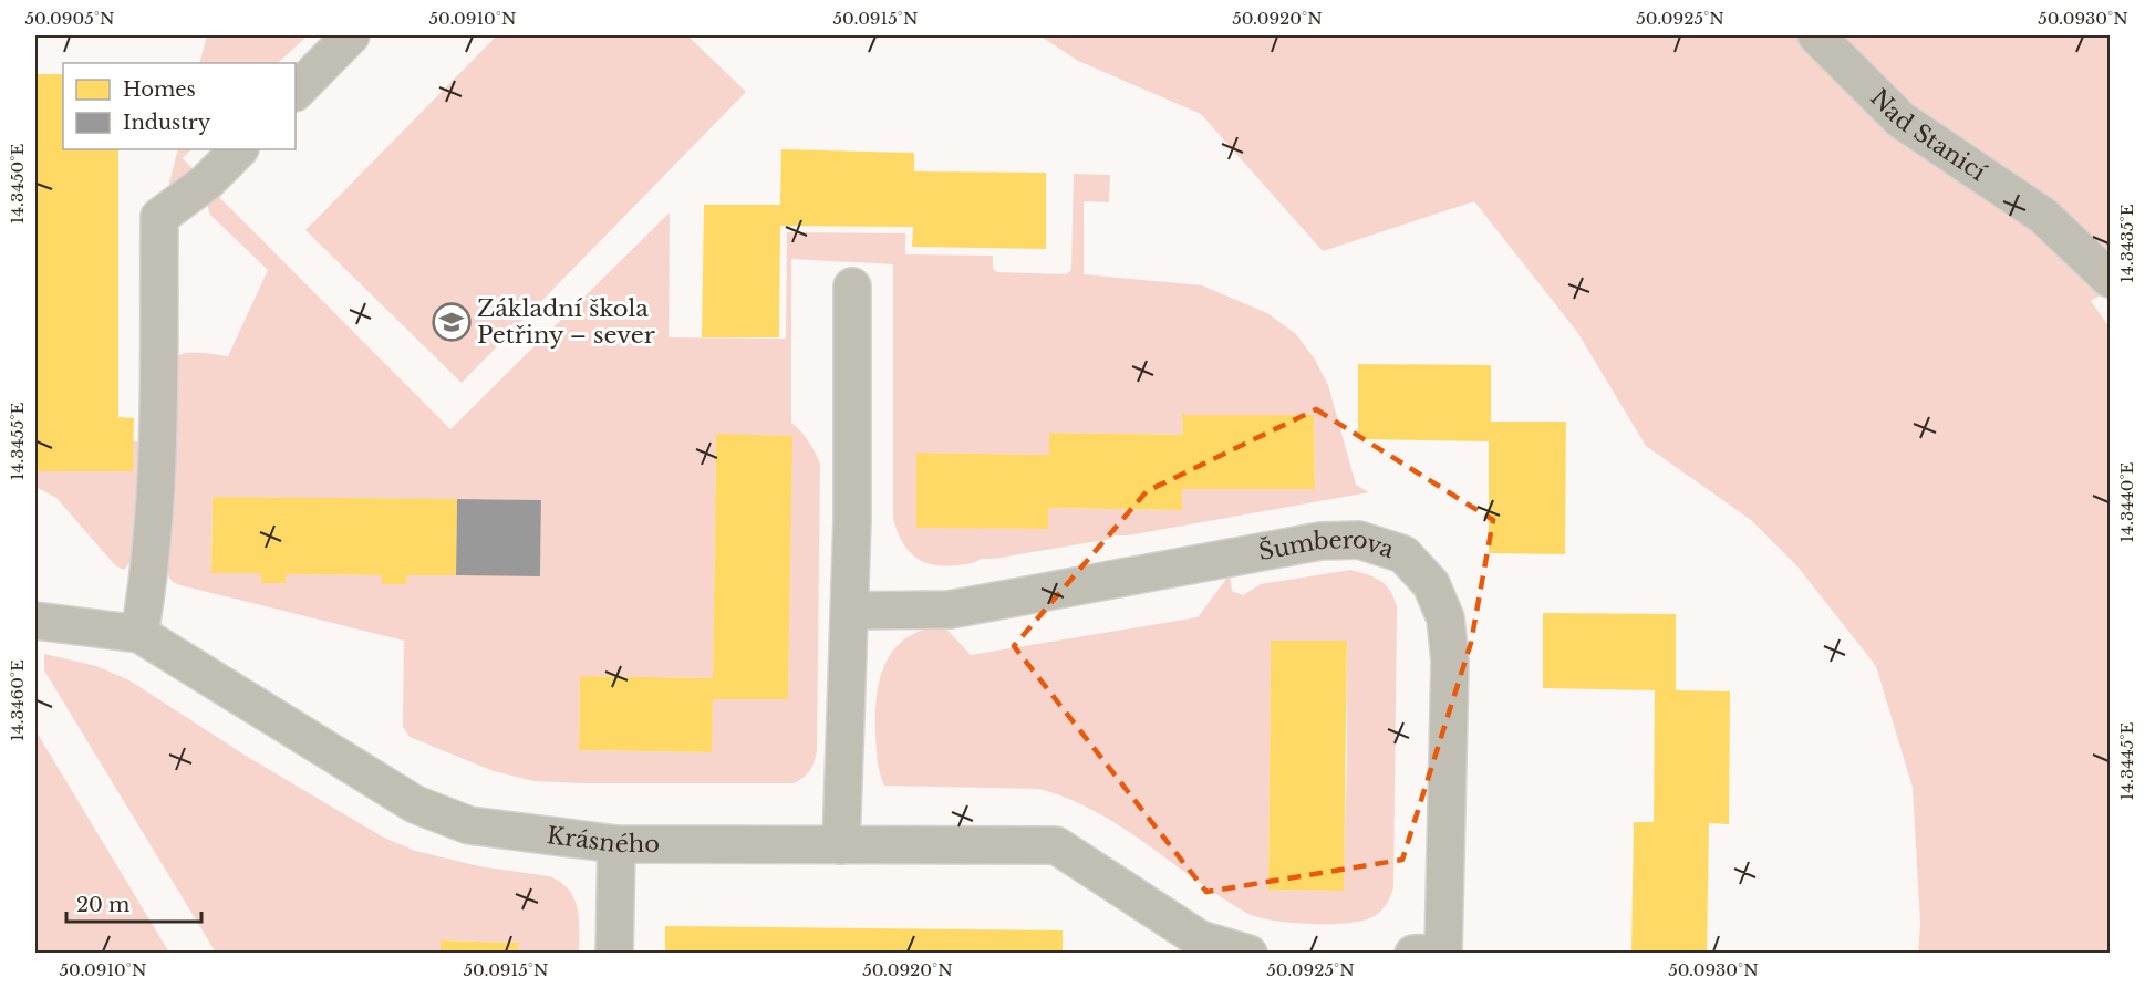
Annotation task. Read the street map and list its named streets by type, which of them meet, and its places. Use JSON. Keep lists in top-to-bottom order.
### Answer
{
  "streets": {
    "street": ["Nad Stanicí", "Šumberova", "Krásného"]
  },
  "places": {
    "school or university": ["Základní škola Petřiny – sever"]
  },
  "legend": ["Homes", "Industry"],
  "scale_bar": "20 m",
  "coordinates": [
    "50.0905°N",
    "50.0910°N",
    "50.0915°N",
    "50.0920°N",
    "50.0925°N",
    "50.0930°N",
    "14.3450°E",
    "14.3435°E",
    "14.3455°E",
    "14.3440°E",
    "14.3460°E",
    "14.3445°E"
  ]
}
